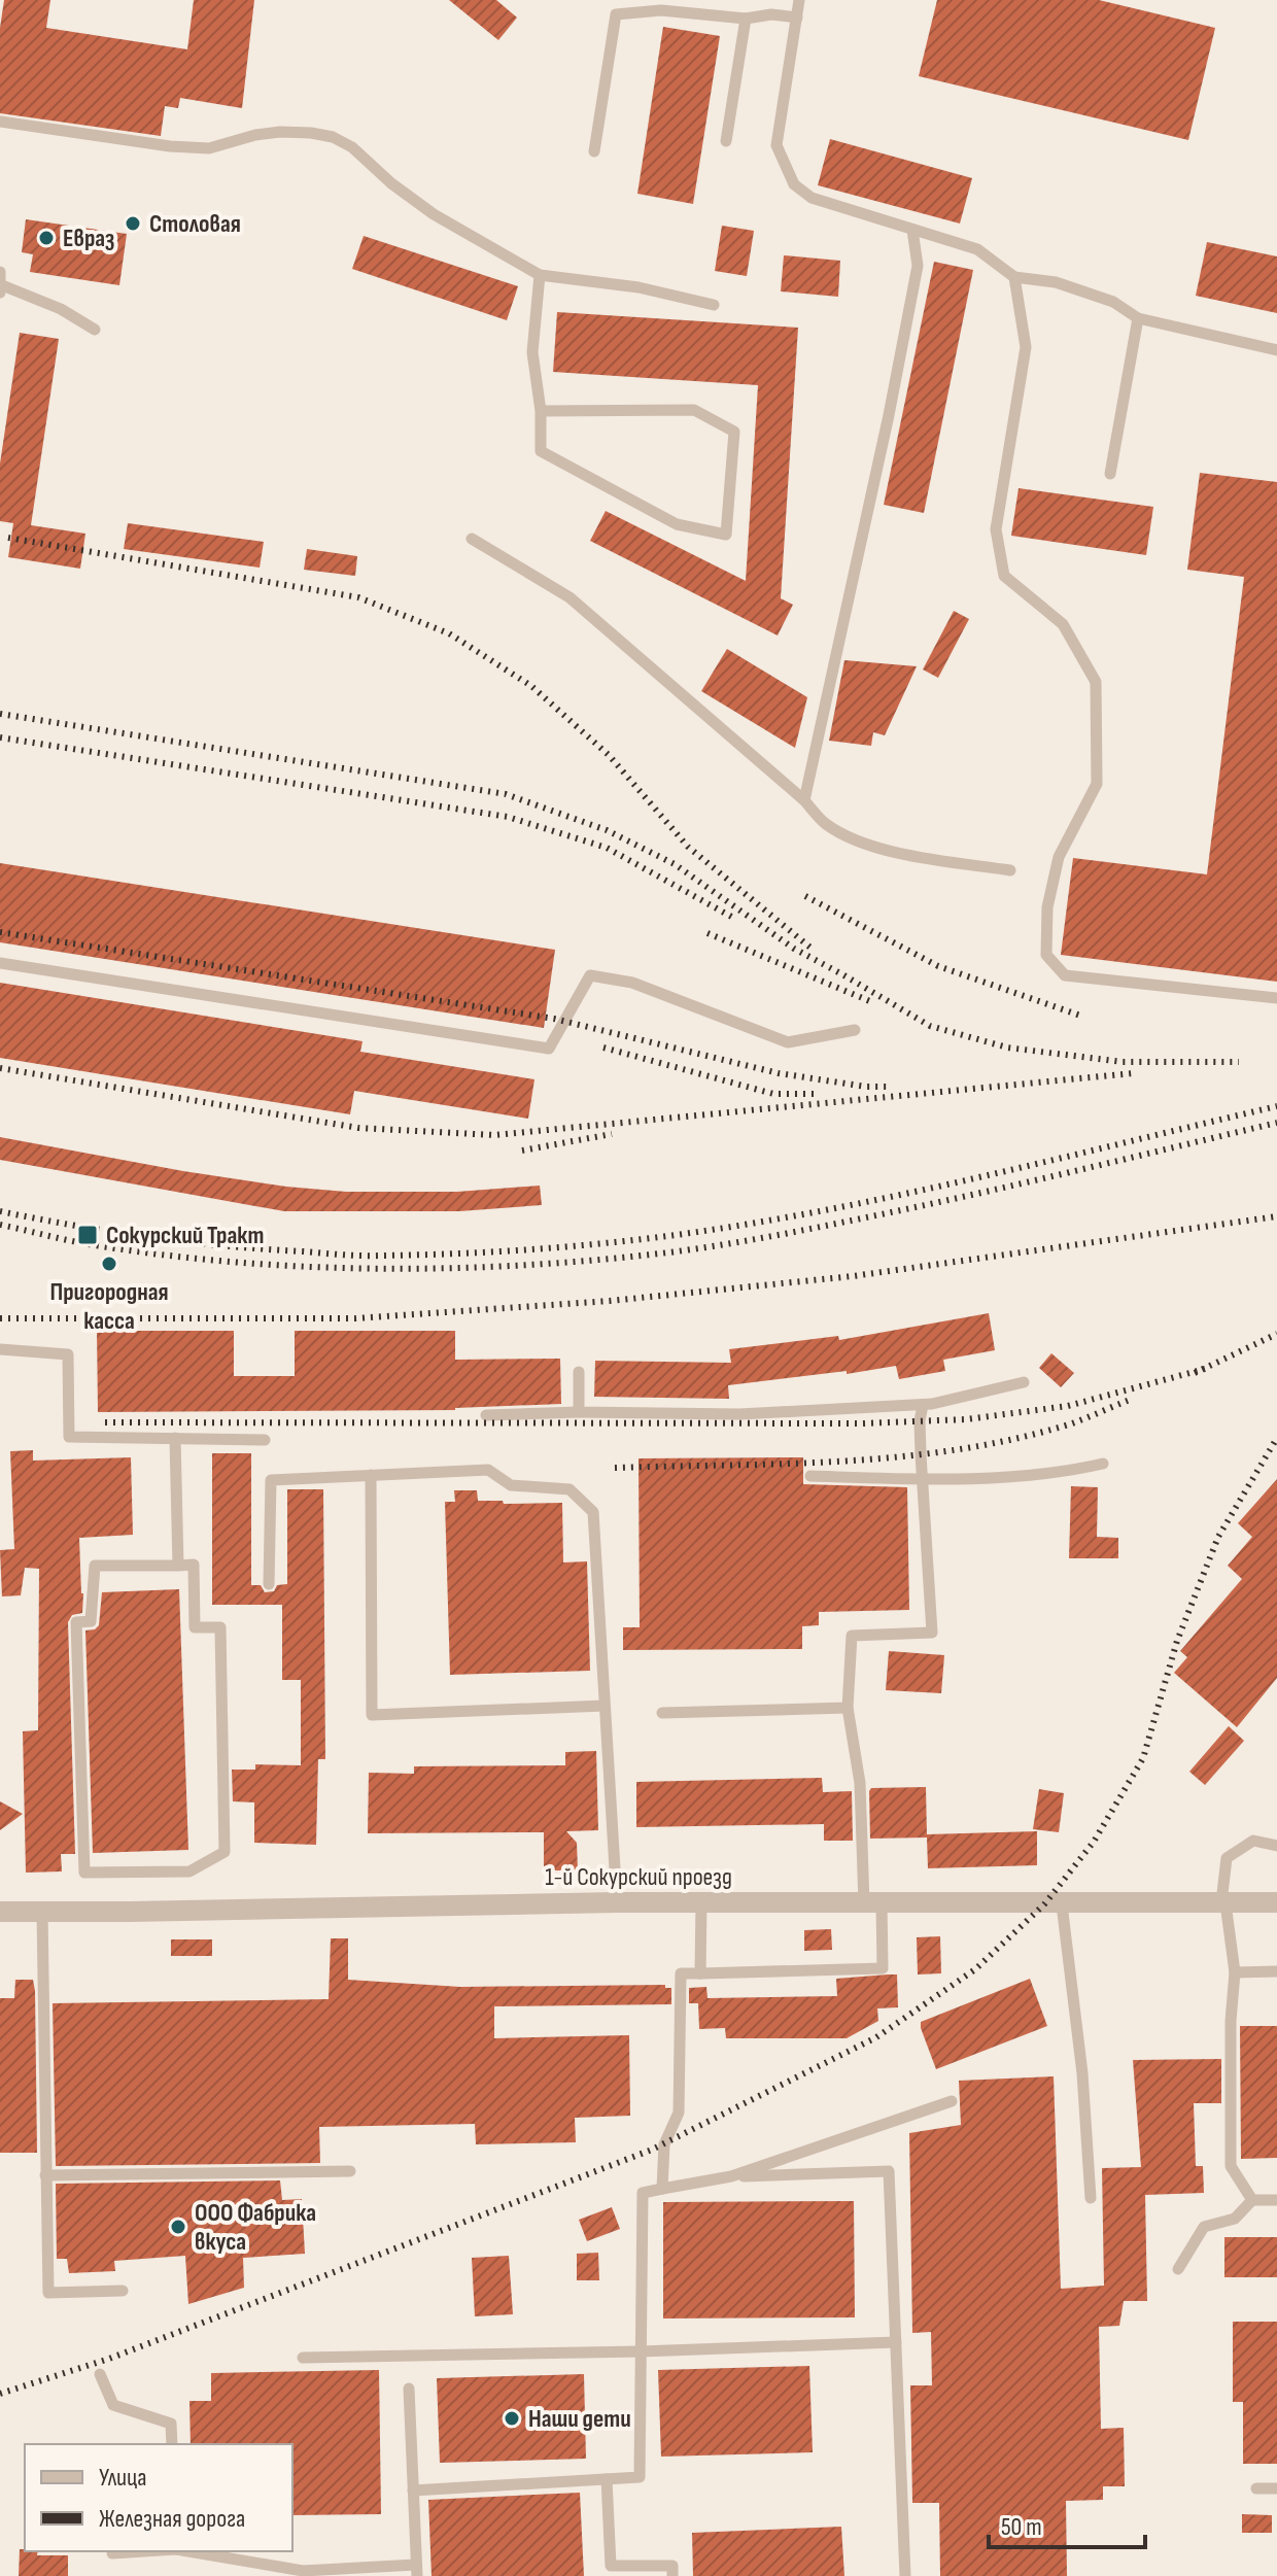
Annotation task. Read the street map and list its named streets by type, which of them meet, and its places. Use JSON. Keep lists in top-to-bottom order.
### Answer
{
  "streets": {
    "street": ["1-й Сокурский проезд"]
  },
  "places": {
    "other": [
      "Cтоловая",
      "Евраз",
      "Пригородная касса",
      "ООО Фабрика вкуса",
      "Наши дети"
    ],
    "transit": ["Сокурский Тракт"]
  },
  "legend": ["Улица", "Железная дорога"],
  "scale_bar": "50 m"
}
